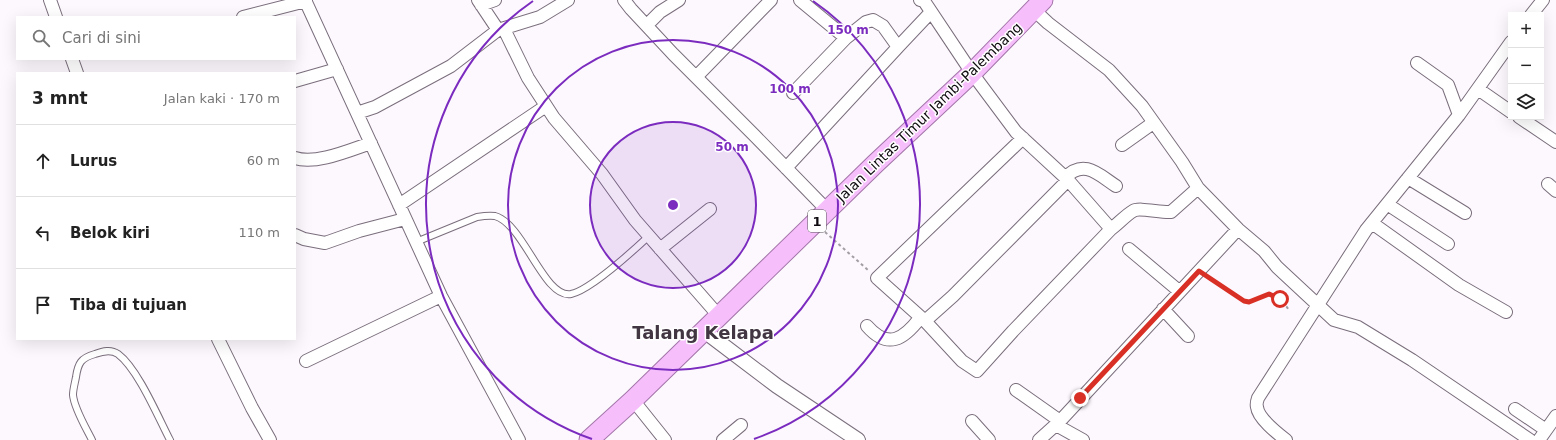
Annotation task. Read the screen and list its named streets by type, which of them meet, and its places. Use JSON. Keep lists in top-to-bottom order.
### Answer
{
  "streets": {
    "highway": ["Jalan Lintas Timur Jambi-Palembang", "1"]
  },
  "districts": ["Talang Kelapa"],
  "page": {
    "map_buttons": ["+", "−"],
    "search": "Cari di sini",
    "heading": ["3 mnt", "Jalan kaki · 170 m"],
    "list": [
      ["Lurus", "60 m"],
      ["Belok kiri", "110 m"],
      "Tiba di tujuan"
    ]
  },
  "rings": ["150 m", "100 m", "50 m"]
}
